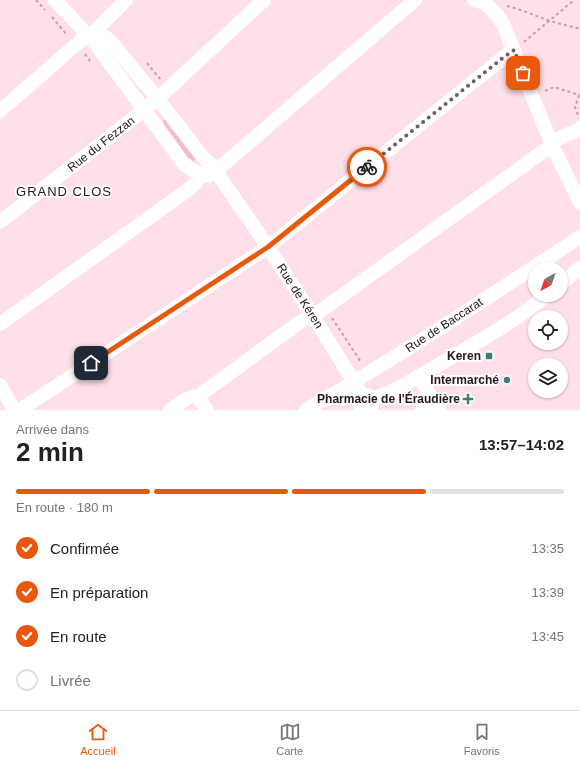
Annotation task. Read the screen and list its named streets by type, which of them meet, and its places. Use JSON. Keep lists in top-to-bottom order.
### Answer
{
  "streets": {
    "street": ["Rue du Fezzan", "Rue de Kéren", "Rue de Baccarat"]
  },
  "crossings": [
    ["Rue du Fezzan", "Rue de Kéren"],
    ["Rue de Kéren", "Rue de Baccarat"]
  ],
  "districts": ["GRAND CLOS"],
  "places": {
    "transit": ["Keren"],
    "other": ["Intermarché"],
    "health": ["Pharmacie de l'Éraudière"]
  },
  "north": "bottom left",
  "page": {
    "heading": ["2 min", "Arrivée dans", "13:57–14:02"],
    "bar": "En route · 180 m",
    "list": [
      ["Confirmée", "13:35"],
      ["En préparation", "13:39"],
      ["En route", "13:45"],
      "Livrée"
    ],
    "tabs": ["Accueil", "Carte", "Favoris"]
  }
}
